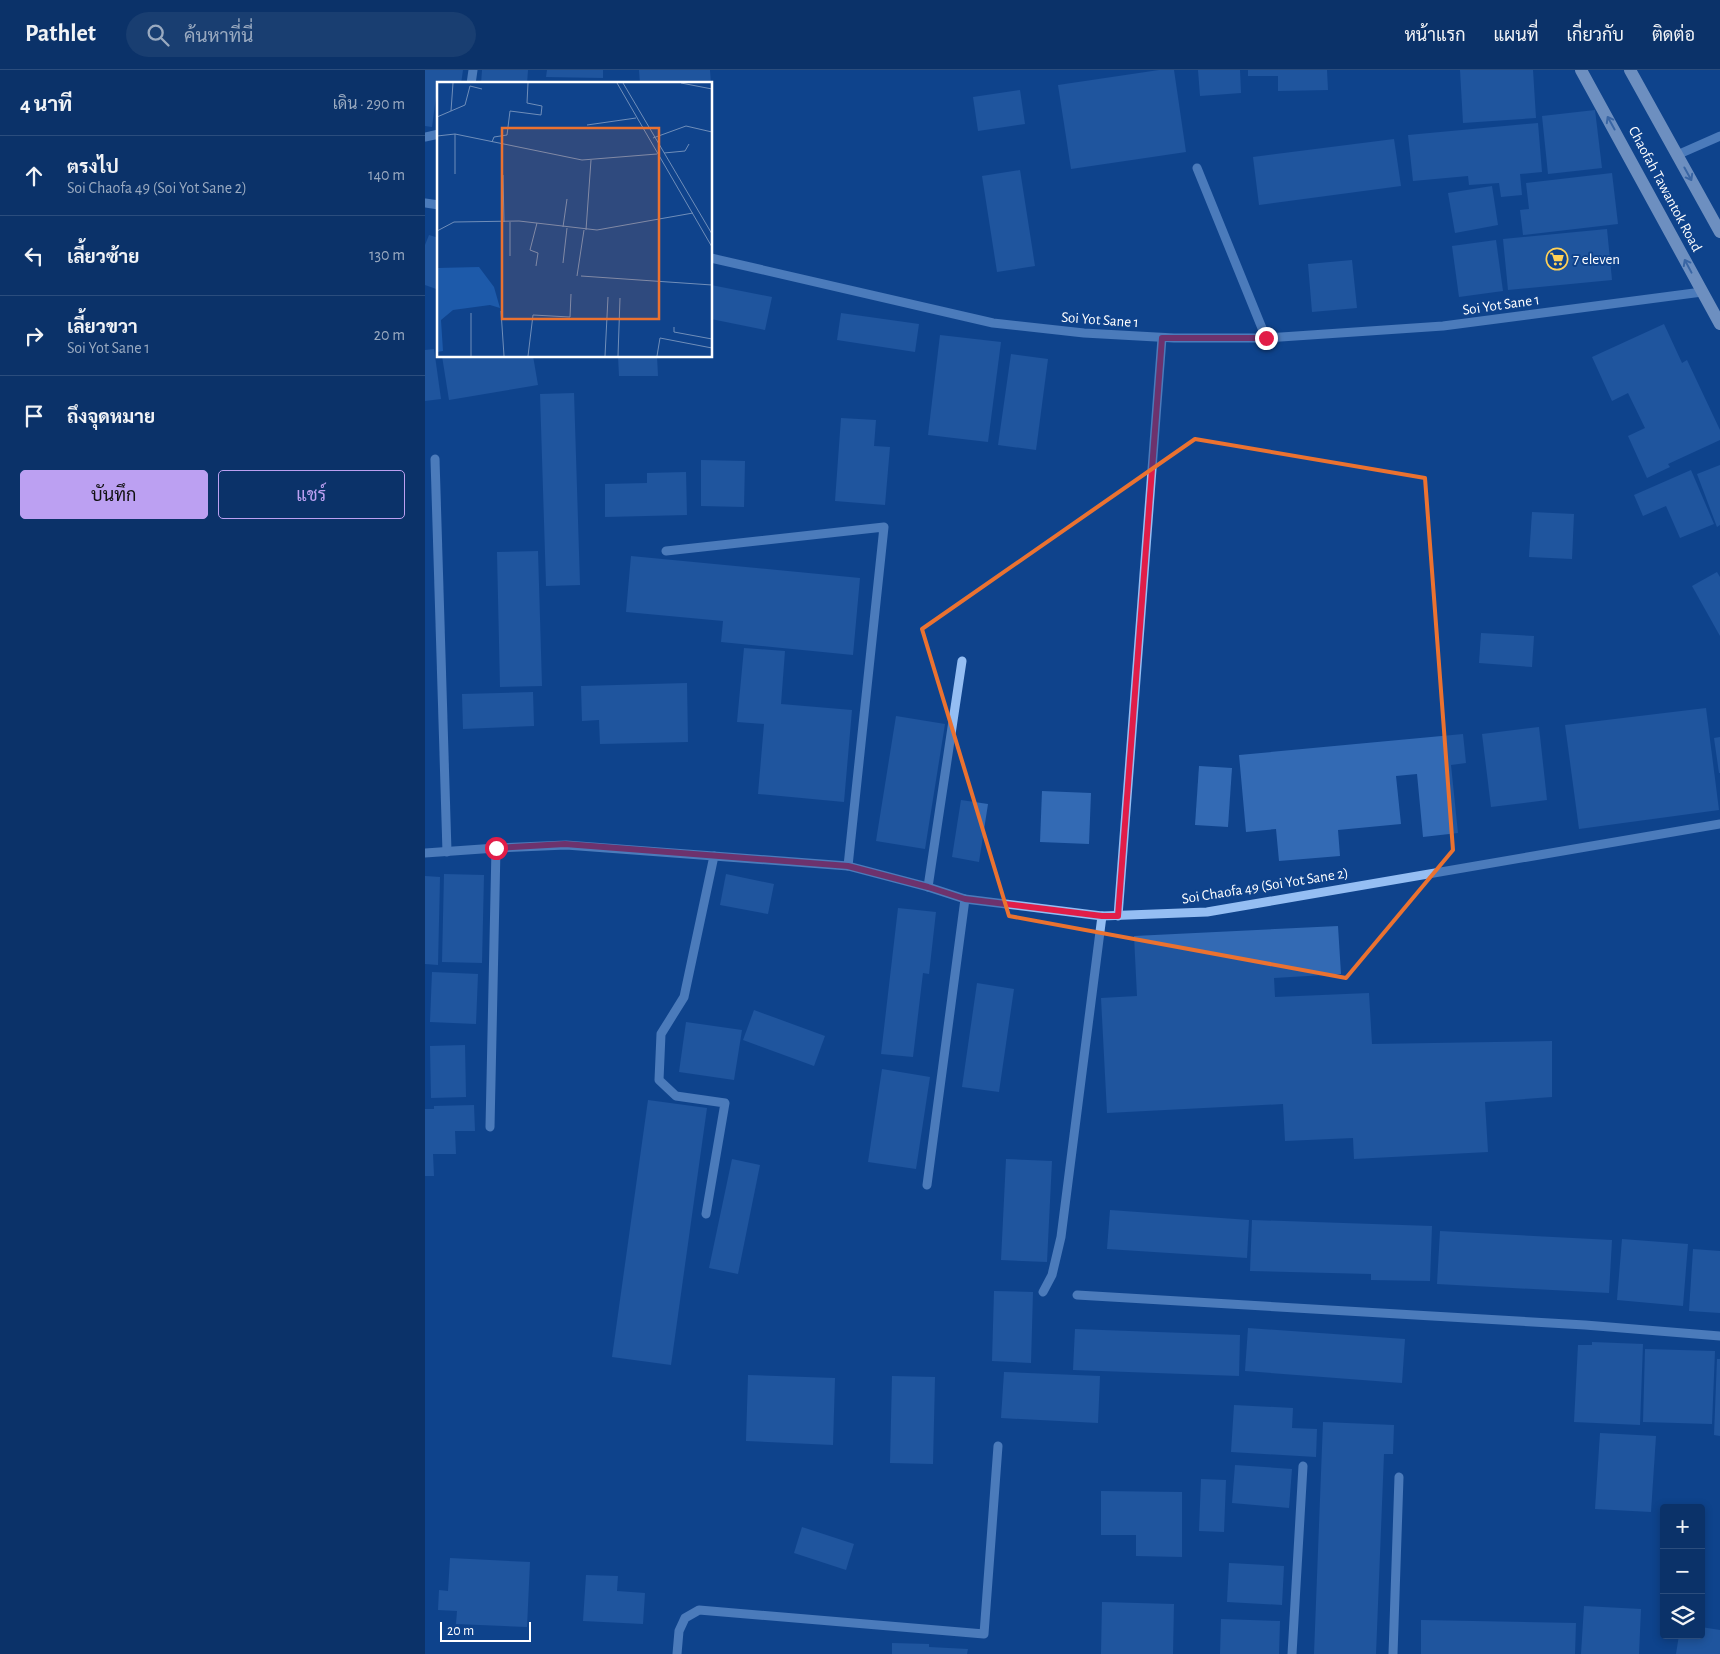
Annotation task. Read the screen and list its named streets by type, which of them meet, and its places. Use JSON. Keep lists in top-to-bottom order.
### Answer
{
  "streets": {
    "main road": ["Chaofah Tawantok Road"],
    "street": ["Soi Yot Sane 1", "Soi Chaofa 49 (Soi Yot Sane 2)"]
  },
  "crossings": [
    ["Chaofah Tawantok Road", "Soi Yot Sane 1"]
  ],
  "places": {
    "supermarket": ["7 eleven"]
  },
  "scale_bar": "20 m",
  "page": {
    "header": "Pathlet",
    "search": "ค้นหาที่นี่",
    "nav": [
      "หน้าแรก",
      "แผนที่",
      "เกี่ยวกับ",
      "ติดต่อ"
    ],
    "heading": ["4 นาที", "เดิน · 290 m"],
    "list": [
      ["ตรงไป", "Soi Chaofa 49 (Soi Yot Sane 2)", "140 m"],
      ["เลี้ยวซ้าย", "130 m"],
      ["เลี้ยวขวา", "Soi Yot Sane 1", "20 m"],
      "ถึงจุดหมาย"
    ],
    "buttons": ["บันทึก", "แชร์"],
    "map_buttons": ["+", "−"],
    "scale": "20 m"
  }
}
